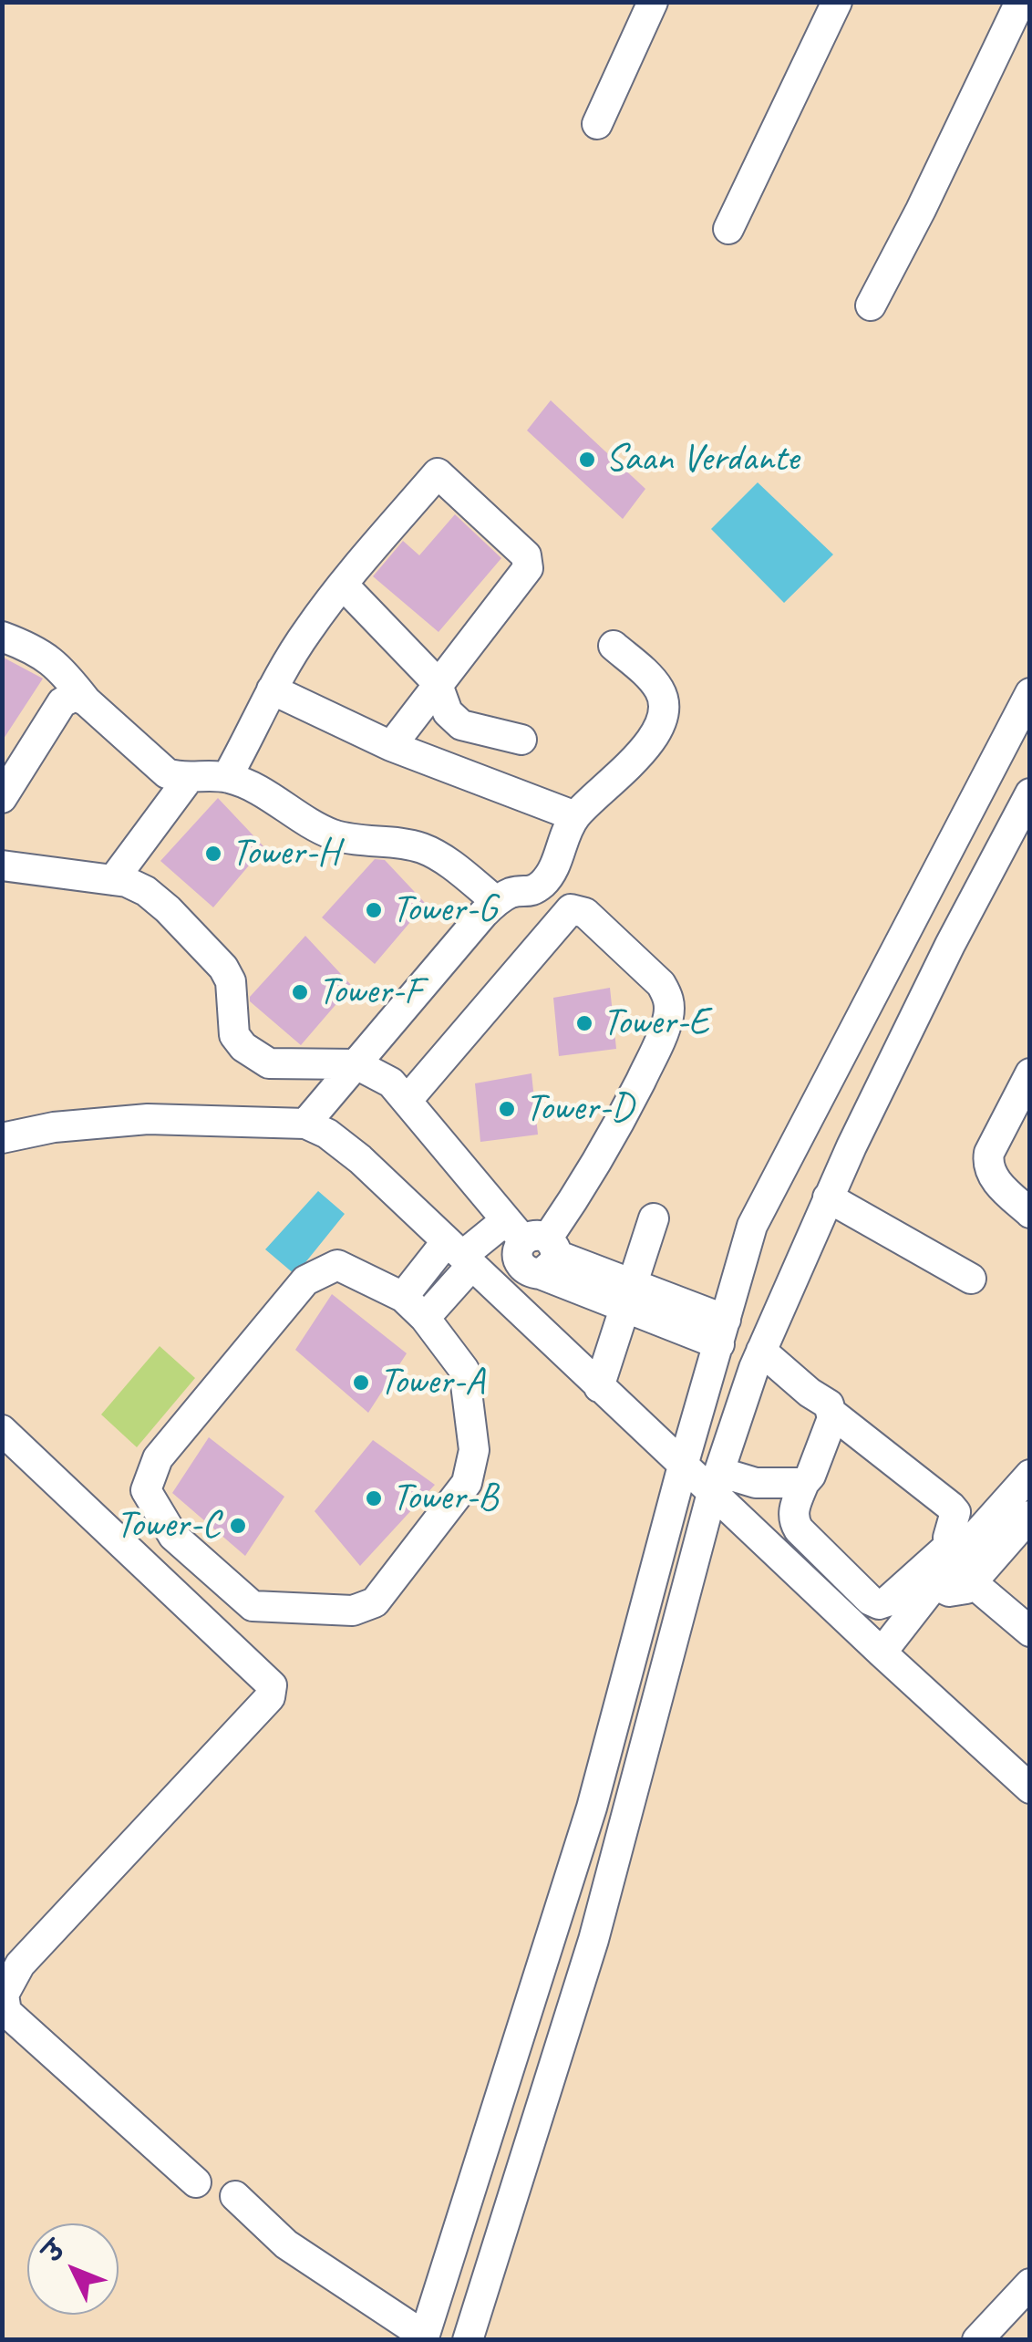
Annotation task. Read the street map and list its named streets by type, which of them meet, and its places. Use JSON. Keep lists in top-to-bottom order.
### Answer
{
  "places": [
    "Saan Verdante",
    "Tower-H",
    "Tower-G",
    "Tower-F",
    "Tower-E",
    "Tower-D",
    "Tower-A",
    "Tower-B",
    "Tower-C"
  ],
  "north": "top left"
}
